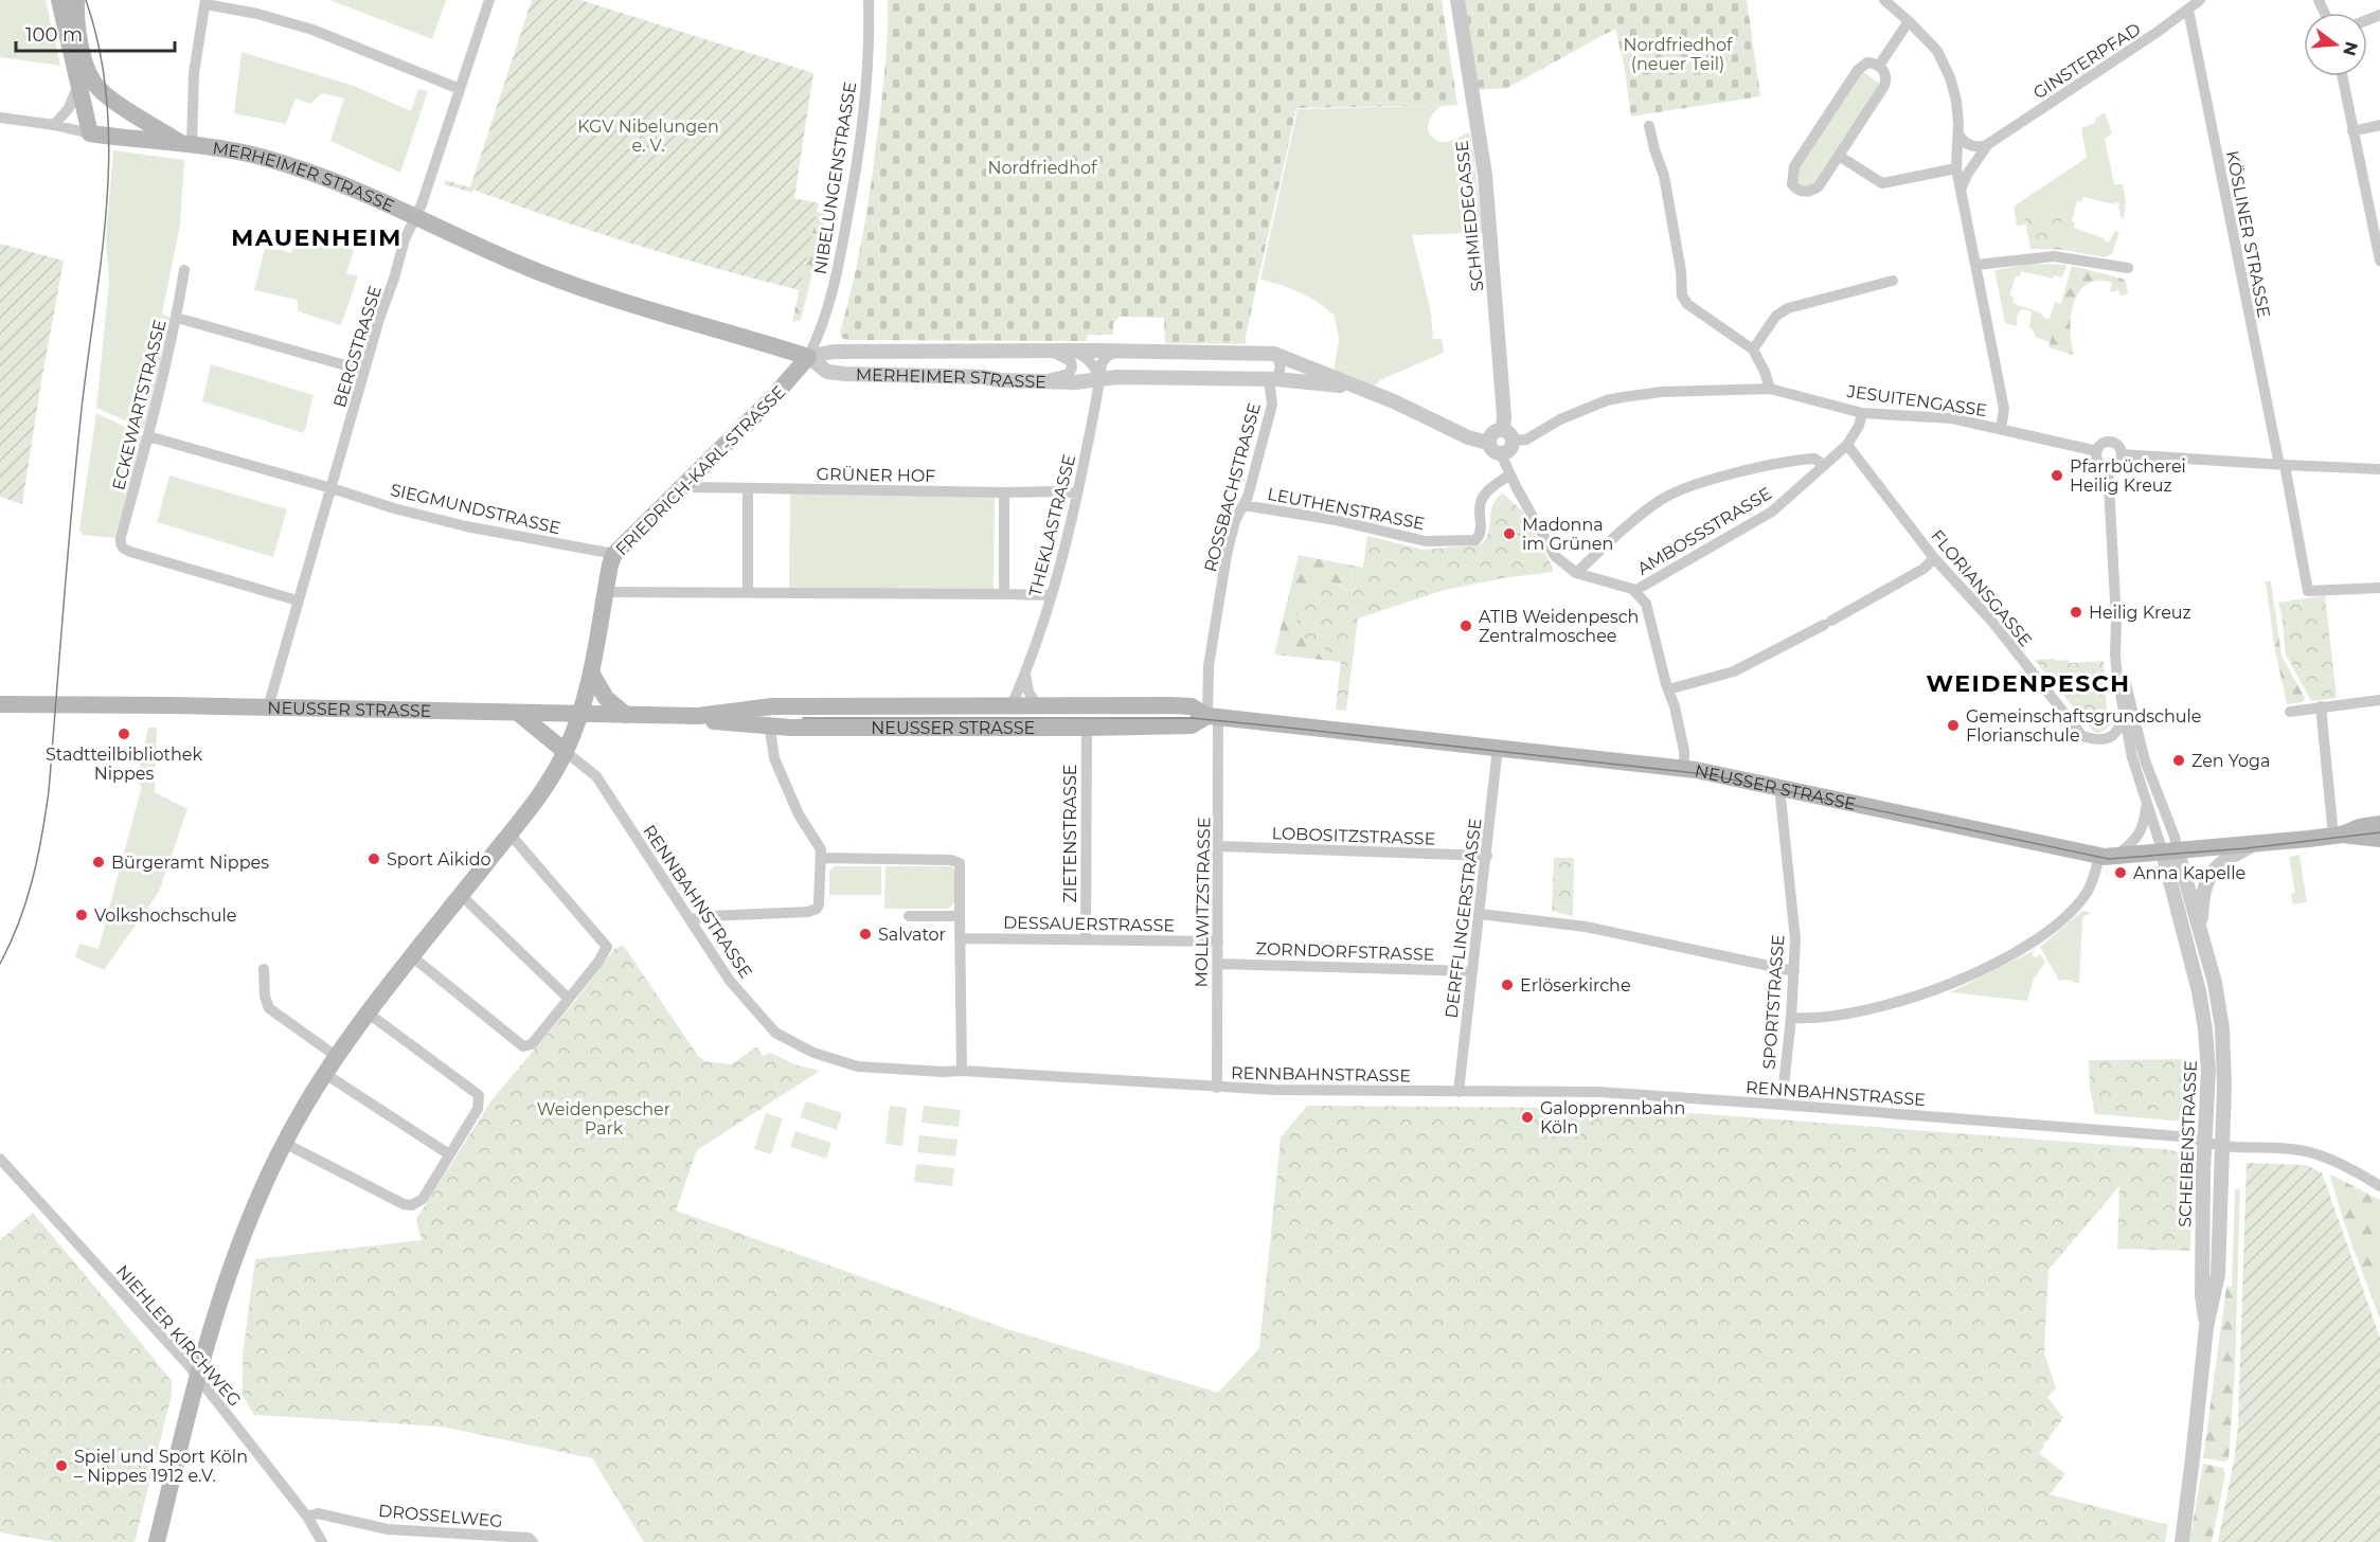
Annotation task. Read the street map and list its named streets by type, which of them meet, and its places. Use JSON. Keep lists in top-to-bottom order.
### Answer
{
  "streets": {
    "main road": ["MERHEIMER STRASSE", "FRIEDRICH-KARL-STRASSE", "NEUSSER STRASSE"],
    "street": [
      "GINSTERPFAD",
      "NIBELUNGENSTRASSE",
      "SCHMIEDEGASSE",
      "KÖSLINER STRASSE",
      "BERGSTRASSE",
      "JESUITENGASSE",
      "ECKEWARTSTRASSE",
      "GRÜNER HOF",
      "ROSSBACHSTRASSE",
      "SIEGMUNDSTRASSE",
      "LEUTHENSTRASSE",
      "THEKLASTRASSE",
      "AMBOSSSTRASSE",
      "FLORIANSGASSE",
      "ZIETENSTRASSE",
      "LOBOSITZSTRASSE",
      "RENNBAHNSTRASSE",
      "MOLLWITZSTRASSE",
      "DERFFLINGERSTRASSE",
      "DESSAUERSTRASSE",
      "ZORNDORFSTRASSE",
      "SPORTSTRASSE",
      "SCHEIBENSTRASSE",
      "NIEHLER KIRCHWEG",
      "DROSSELWEG"
    ]
  },
  "crossings": [
    ["GINSTERPFAD", "KÖSLINER STRASSE"],
    ["NIBELUNGENSTRASSE", "MERHEIMER STRASSE"],
    ["NIBELUNGENSTRASSE", "FRIEDRICH-KARL-STRASSE"],
    ["MERHEIMER STRASSE", "SCHMIEDEGASSE"],
    ["MERHEIMER STRASSE", "BERGSTRASSE"],
    ["MERHEIMER STRASSE", "JESUITENGASSE"],
    ["MERHEIMER STRASSE", "FRIEDRICH-KARL-STRASSE"],
    ["MERHEIMER STRASSE", "ROSSBACHSTRASSE"],
    ["MERHEIMER STRASSE", "THEKLASTRASSE"],
    ["SCHMIEDEGASSE", "JESUITENGASSE"],
    ["BERGSTRASSE", "ECKEWARTSTRASSE"],
    ["BERGSTRASSE", "SIEGMUNDSTRASSE"],
    ["BERGSTRASSE", "NEUSSER STRASSE"],
    ["JESUITENGASSE", "AMBOSSSTRASSE"],
    ["ECKEWARTSTRASSE", "SIEGMUNDSTRASSE"],
    ["FRIEDRICH-KARL-STRASSE", "GRÜNER HOF"],
    ["FRIEDRICH-KARL-STRASSE", "SIEGMUNDSTRASSE"],
    ["FRIEDRICH-KARL-STRASSE", "NEUSSER STRASSE"],
    ["FRIEDRICH-KARL-STRASSE", "RENNBAHNSTRASSE"],
    ["FRIEDRICH-KARL-STRASSE", "NIEHLER KIRCHWEG"],
    ["GRÜNER HOF", "THEKLASTRASSE"],
    ["ROSSBACHSTRASSE", "LEUTHENSTRASSE"],
    ["ROSSBACHSTRASSE", "NEUSSER STRASSE"],
    ["ROSSBACHSTRASSE", "MOLLWITZSTRASSE"],
    ["THEKLASTRASSE", "NEUSSER STRASSE"],
    ["AMBOSSSTRASSE", "FLORIANSGASSE"],
    ["NEUSSER STRASSE", "ZIETENSTRASSE"],
    ["NEUSSER STRASSE", "MOLLWITZSTRASSE"],
    ["NEUSSER STRASSE", "DERFFLINGERSTRASSE"],
    ["NEUSSER STRASSE", "SPORTSTRASSE"],
    ["NEUSSER STRASSE", "SCHEIBENSTRASSE"],
    ["ZIETENSTRASSE", "DESSAUERSTRASSE"],
    ["LOBOSITZSTRASSE", "MOLLWITZSTRASSE"],
    ["LOBOSITZSTRASSE", "DERFFLINGERSTRASSE"],
    ["RENNBAHNSTRASSE", "MOLLWITZSTRASSE"],
    ["RENNBAHNSTRASSE", "DERFFLINGERSTRASSE"],
    ["RENNBAHNSTRASSE", "SPORTSTRASSE"],
    ["RENNBAHNSTRASSE", "SCHEIBENSTRASSE"],
    ["MOLLWITZSTRASSE", "DESSAUERSTRASSE"],
    ["MOLLWITZSTRASSE", "ZORNDORFSTRASSE"],
    ["DERFFLINGERSTRASSE", "ZORNDORFSTRASSE"],
    ["NIEHLER KIRCHWEG", "DROSSELWEG"]
  ],
  "districts": ["MAUENHEIM", "WEIDENPESCH"],
  "parks": [
    "Nordfriedhof (neuer Teil)",
    "KGV Nibelungen e. V.",
    "Nordfriedhof",
    "Weidenpescher Park"
  ],
  "places": [
    "Pfarrbücherei Heilig Kreuz",
    "Madonna im Grünen",
    "Heilig Kreuz",
    "ATIB Weidenpesch Zentralmoschee",
    "Gemeinschaftsgrundschule Florianschule",
    "Stadtteilbibliothek Nippes",
    "Zen Yoga",
    "Sport Aikido",
    "Bürgeramt Nippes",
    "Anna Kapelle",
    "Volkshochschule",
    "Salvator",
    "Erlöserkirche",
    "Galopprennbahn Köln",
    "Spiel und Sport Köln – Nippes 1912 e.V."
  ],
  "scale_bar": "100 m",
  "north": "right"
}
